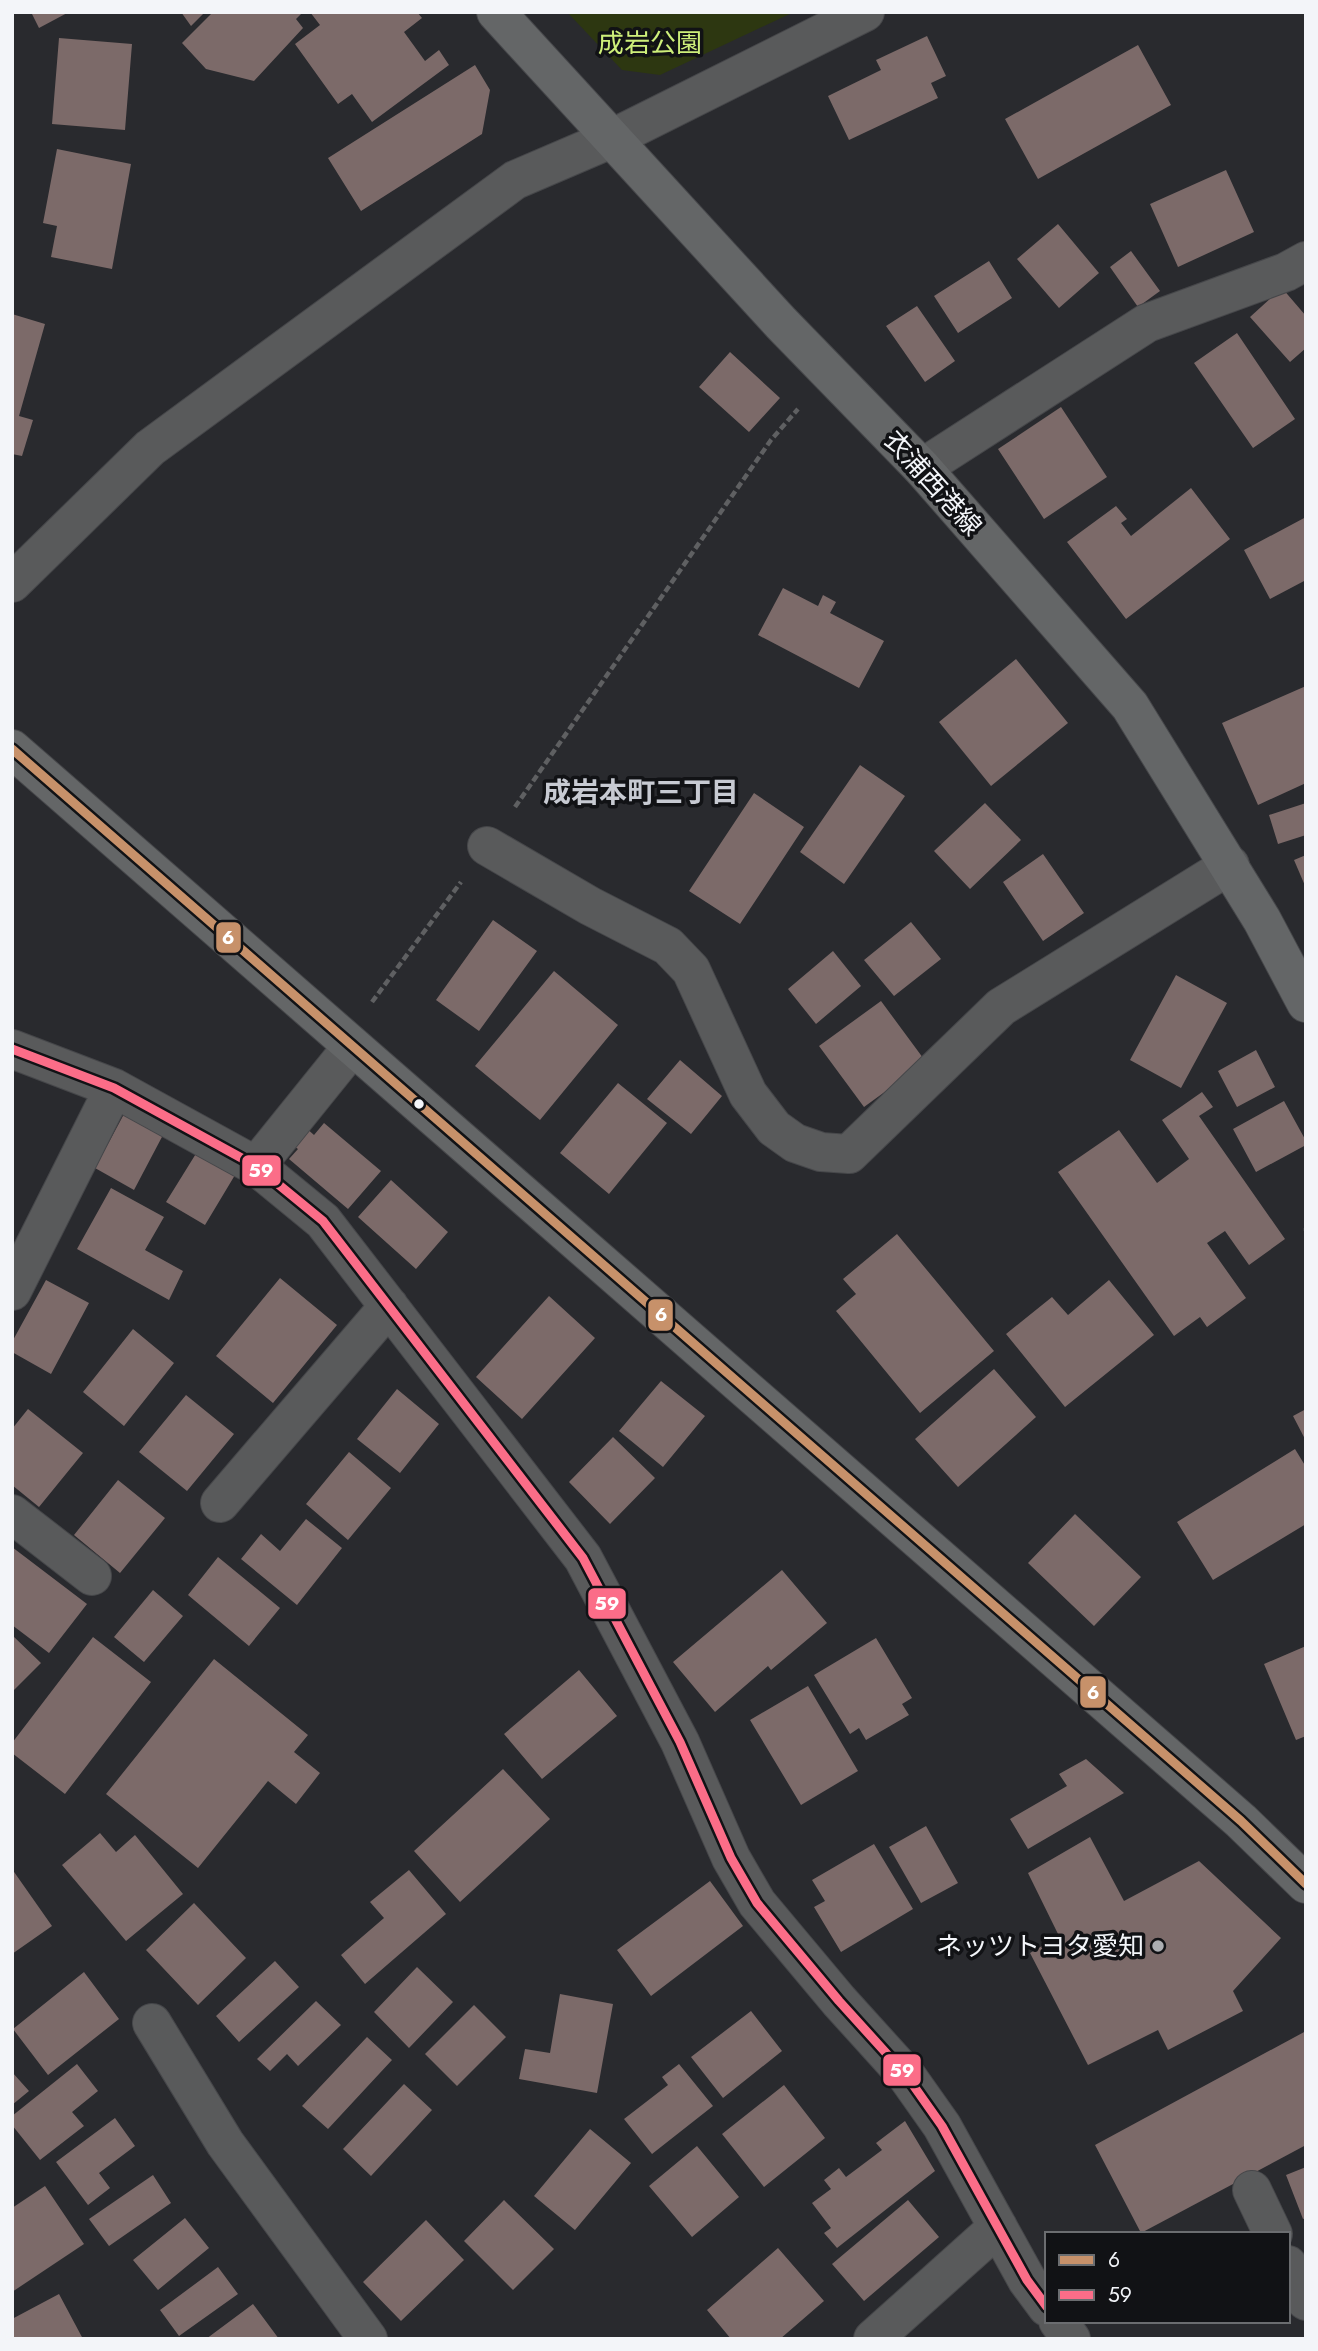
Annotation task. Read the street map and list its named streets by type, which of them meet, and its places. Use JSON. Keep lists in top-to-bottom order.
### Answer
{
  "streets": {
    "street": ["衣浦西港線"]
  },
  "districts": ["成岩本町三丁目"],
  "parks": ["成岩公園"],
  "places": ["ネッツトヨタ愛知"],
  "lines": ["transit line 6", "transit line 59"],
  "legend": ["6", "59"]
}
